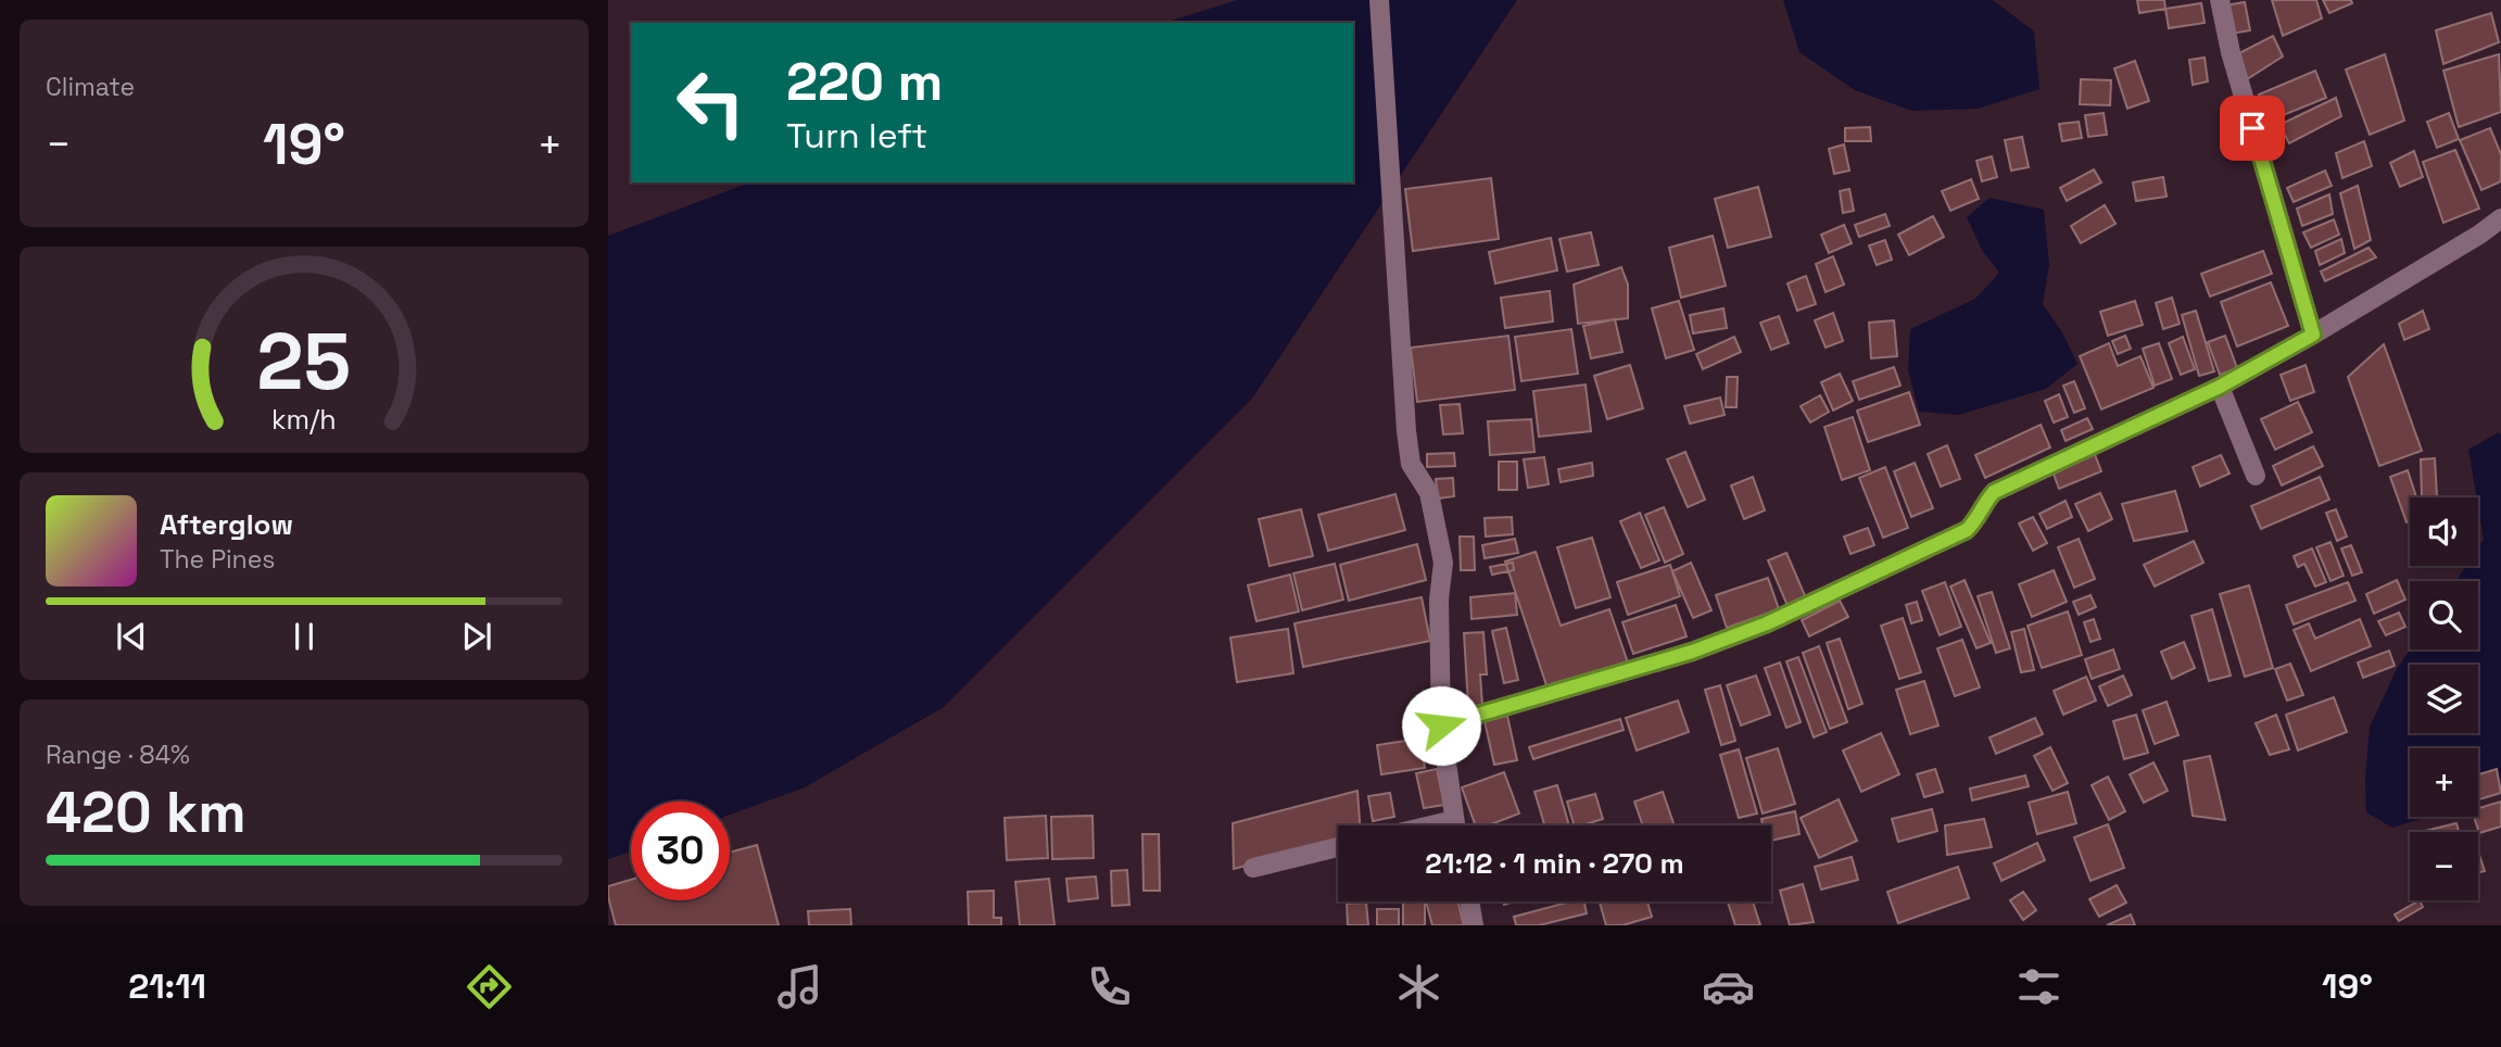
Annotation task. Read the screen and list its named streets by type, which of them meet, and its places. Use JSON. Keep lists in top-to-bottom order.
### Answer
{
  "page": {
    "tile": [
      "Climate",
      ["Range · 84%", "420 km"]
    ],
    "turn": ["220 m", "Turn left"],
    "heat": ["−", "19°", "+"],
    "song": ["Afterglow", "The Pines"],
    "map_buttons": ["+", "−"],
    "limit": "30",
    "trip": "21:12 · 1 min · 270 m",
    "tabs": ["21:11", "19°"],
    "gauge": ["25", "km/h"]
  }
}
